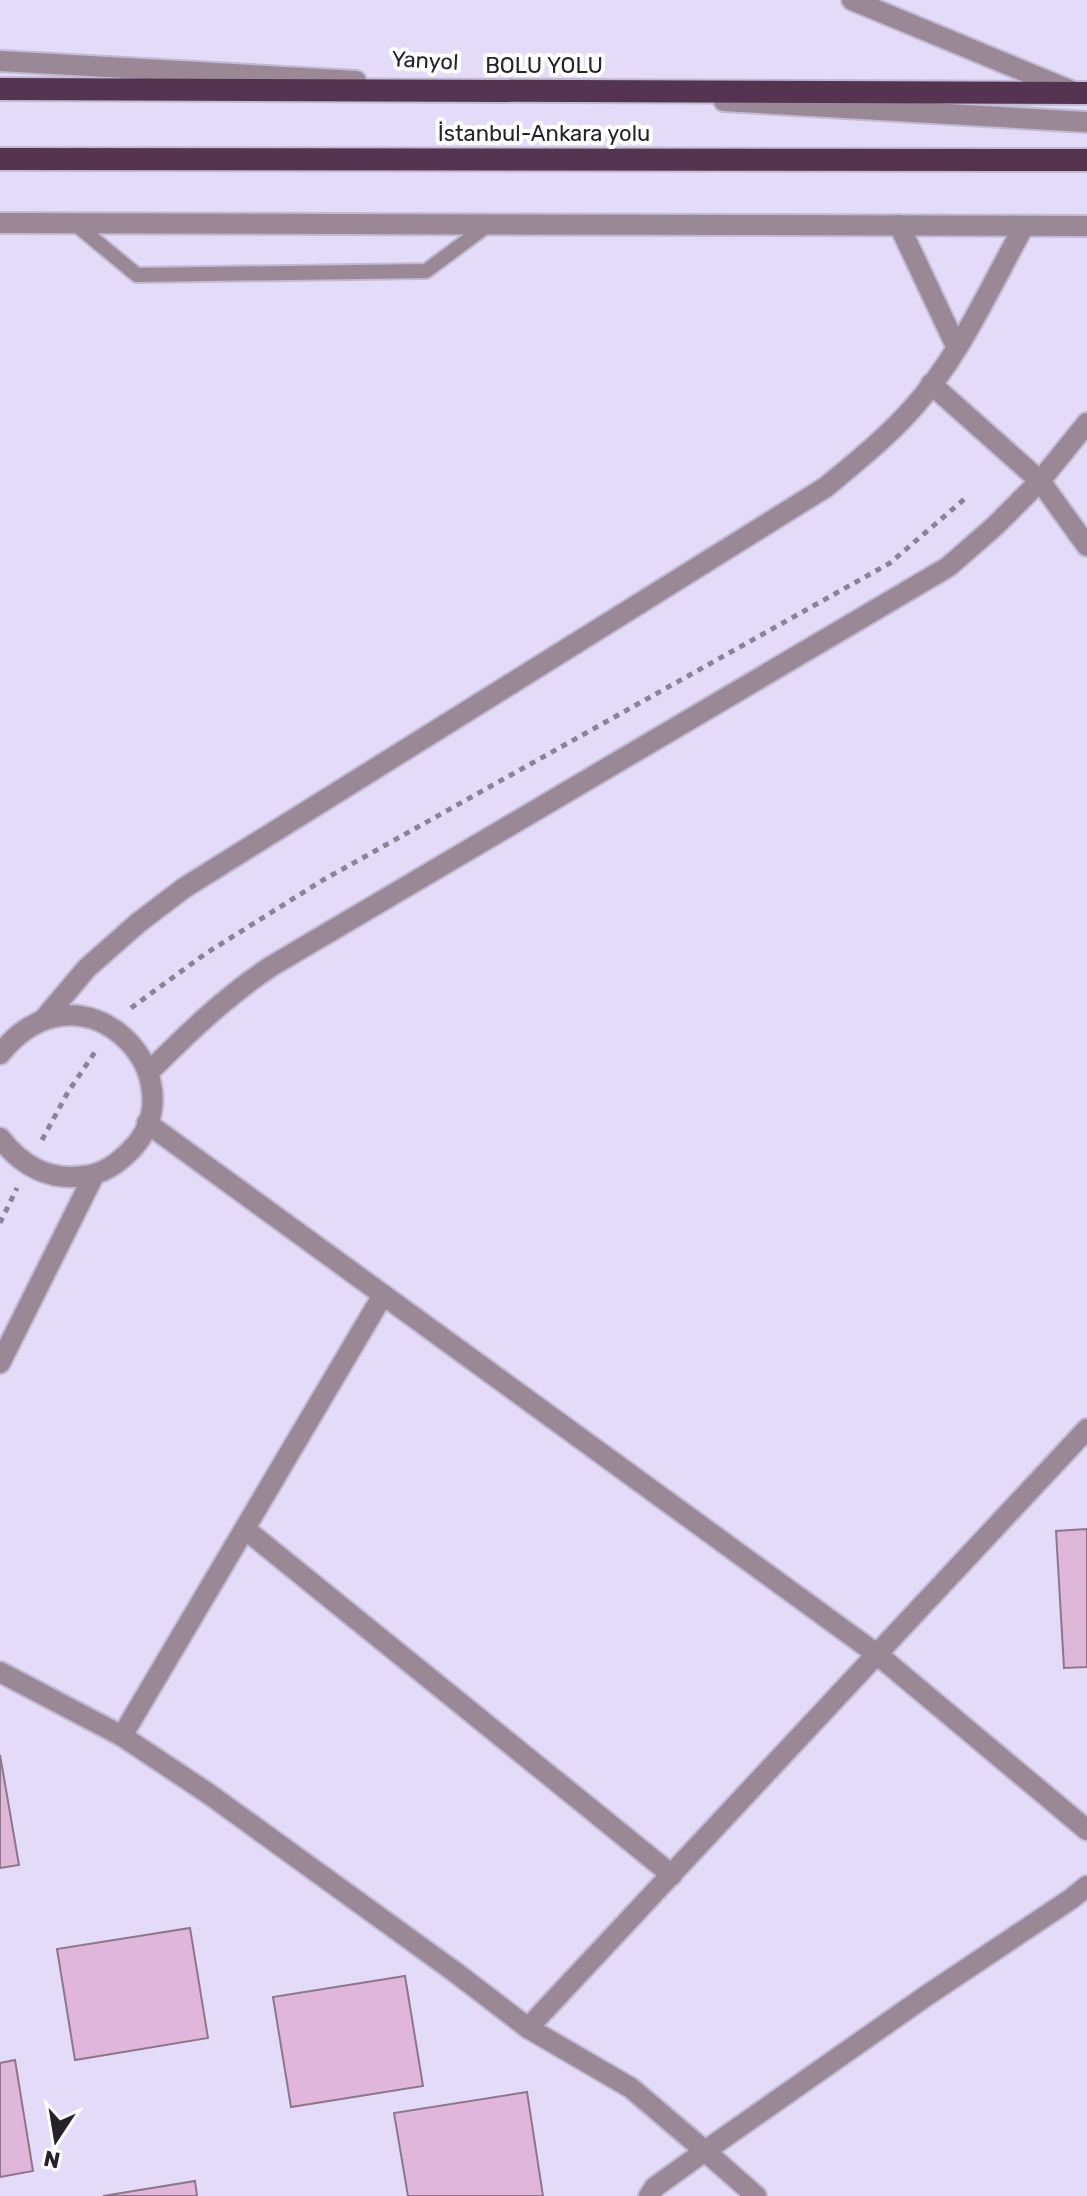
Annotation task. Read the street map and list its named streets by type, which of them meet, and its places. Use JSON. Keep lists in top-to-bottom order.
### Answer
{
  "streets": {
    "highway": ["BOLU YOLU", "İstanbul-Ankara yolu"],
    "street": ["Yanyol"]
  },
  "north": "bottom"
}
